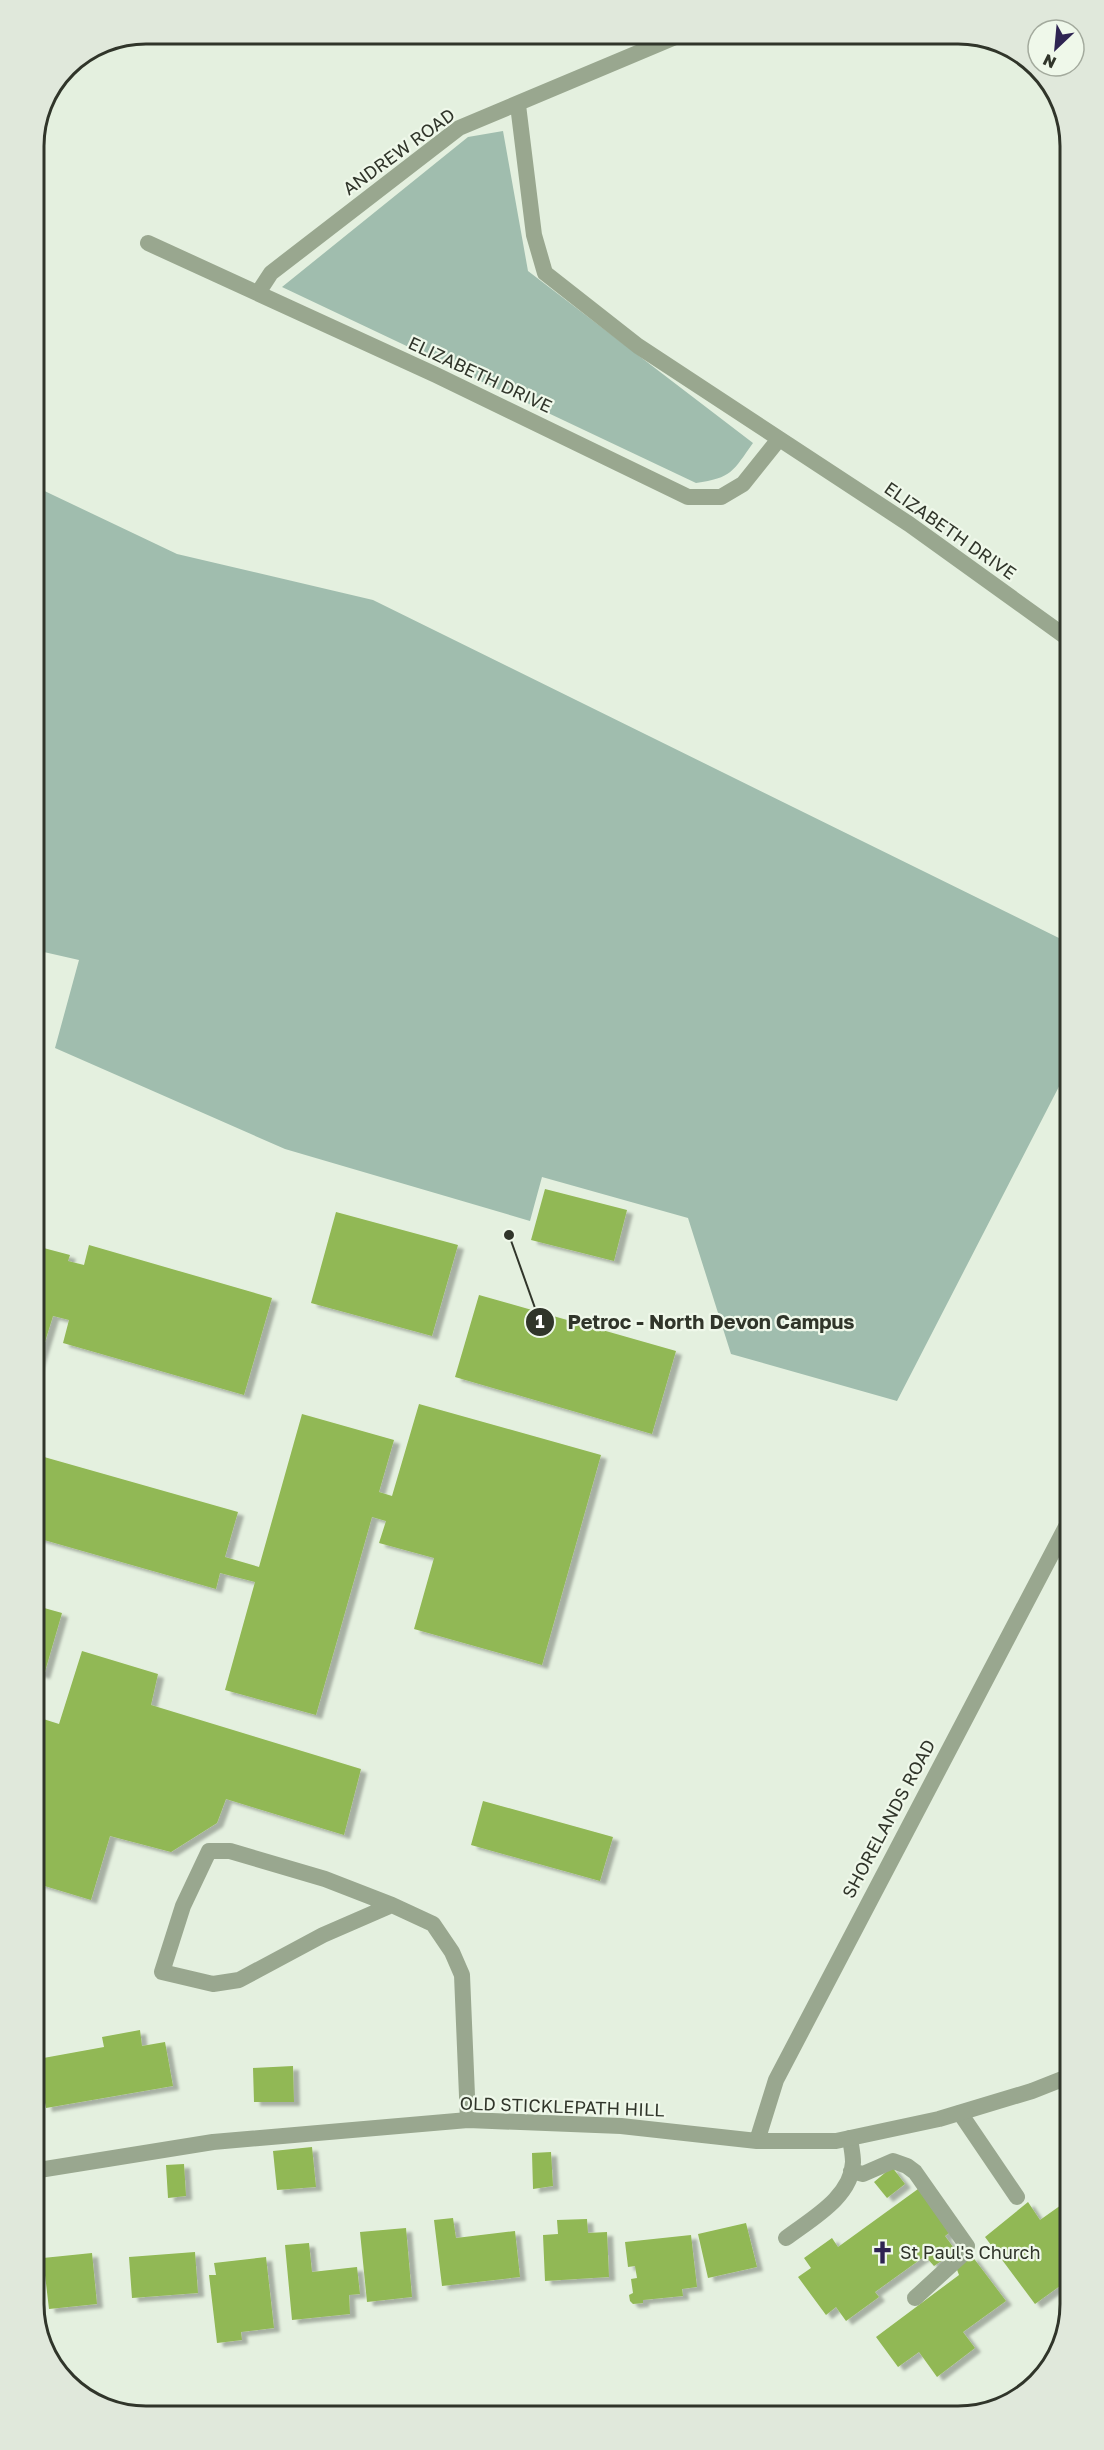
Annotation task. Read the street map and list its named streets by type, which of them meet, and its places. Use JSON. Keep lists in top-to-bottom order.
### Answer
{
  "streets": {
    "street": [
      "ANDREW ROAD",
      "ELIZABETH DRIVE",
      "SHORELANDS ROAD",
      "OLD STICKLEPATH HILL"
    ]
  },
  "crossings": [
    ["ANDREW ROAD", "ELIZABETH DRIVE"],
    ["SHORELANDS ROAD", "OLD STICKLEPATH HILL"]
  ],
  "places": {
    "other": ["Petroc - North Devon Campus"],
    "church": ["St Paul's Church"]
  },
  "north": "bottom left"
}
